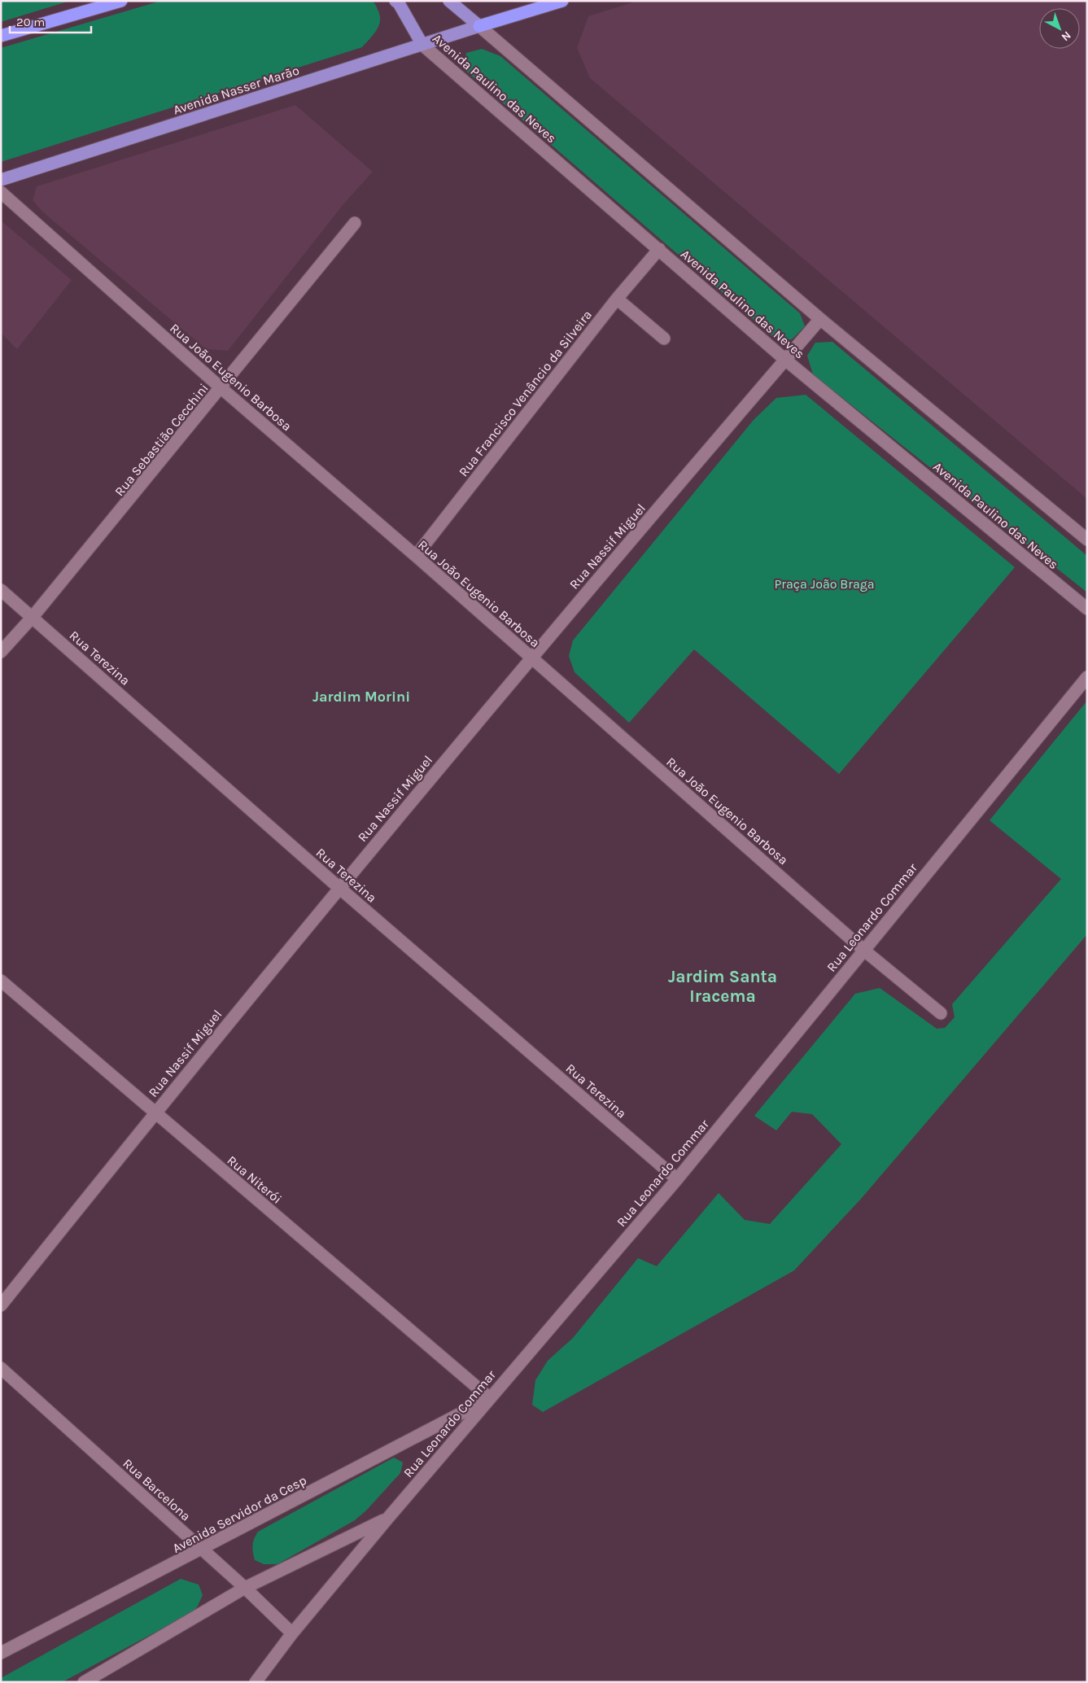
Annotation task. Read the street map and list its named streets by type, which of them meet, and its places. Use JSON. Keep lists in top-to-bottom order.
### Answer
{
  "streets": {
    "main road": ["Avenida Paulino das Neves", "Avenida Nasser Marão"],
    "street": [
      "Rua João Eugenio Barbosa",
      "Rua Francisco Venâncio da Silveira",
      "Rua Sebastião Cecchini",
      "Rua Nassif Miguel",
      "Rua Terezina",
      "Rua Leonardo Commar",
      "Rua Niterói",
      "Rua Barcelona",
      "Avenida Servidor da Cesp"
    ]
  },
  "crossings": [
    ["Avenida Paulino das Neves", "Avenida Nasser Marão"],
    ["Avenida Paulino das Neves", "Rua Francisco Venâncio da Silveira"],
    ["Avenida Paulino das Neves", "Rua Nassif Miguel"],
    ["Rua João Eugenio Barbosa", "Rua Francisco Venâncio da Silveira"],
    ["Rua João Eugenio Barbosa", "Rua Sebastião Cecchini"],
    ["Rua João Eugenio Barbosa", "Rua Nassif Miguel"],
    ["Rua João Eugenio Barbosa", "Rua Leonardo Commar"],
    ["Rua Sebastião Cecchini", "Rua Terezina"],
    ["Rua Nassif Miguel", "Rua Terezina"],
    ["Rua Nassif Miguel", "Rua Niterói"],
    ["Rua Terezina", "Rua Leonardo Commar"],
    ["Rua Leonardo Commar", "Rua Niterói"],
    ["Rua Leonardo Commar", "Rua Barcelona"],
    ["Rua Leonardo Commar", "Avenida Servidor da Cesp"],
    ["Rua Niterói", "Avenida Servidor da Cesp"],
    ["Rua Barcelona", "Avenida Servidor da Cesp"]
  ],
  "districts": ["Jardim Morini", "Jardim Santa Iracema"],
  "parks": ["Praça João Braga"],
  "scale_bar": "20 m",
  "north": "bottom right"
}
